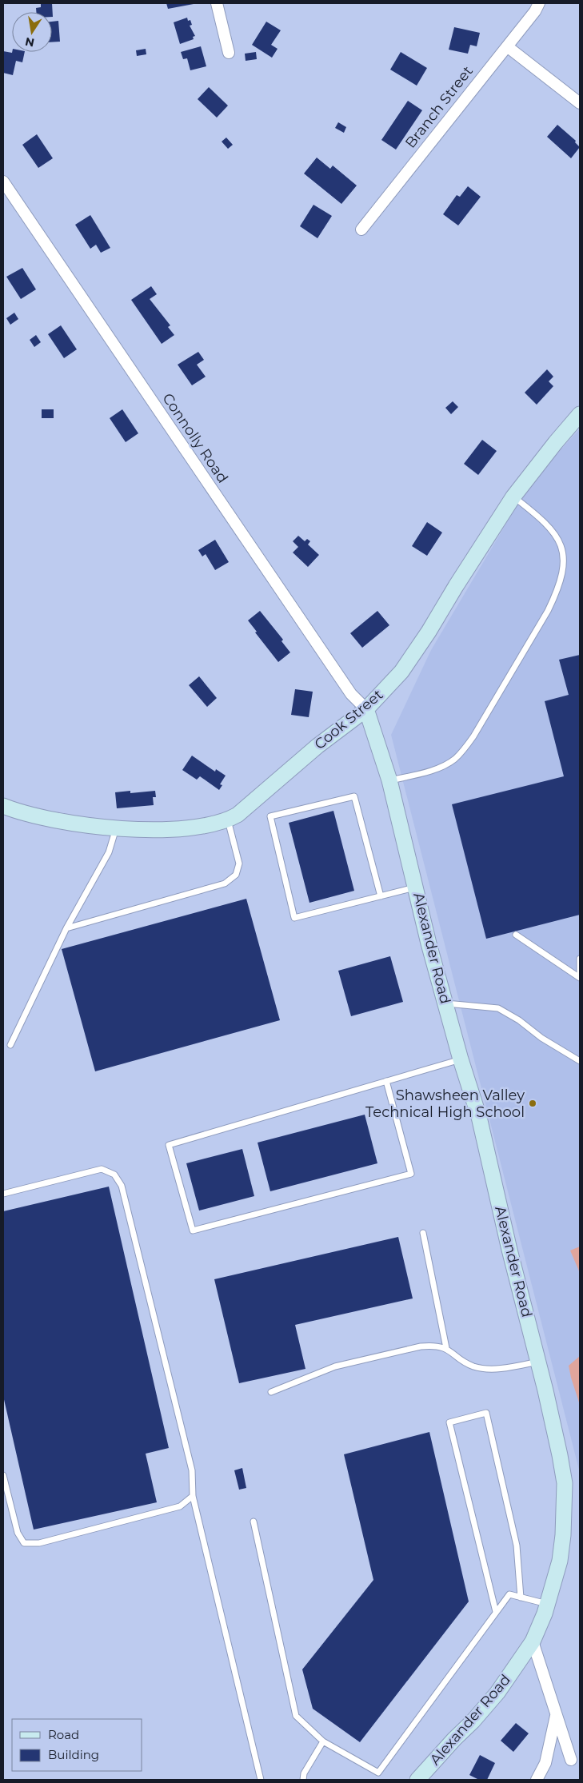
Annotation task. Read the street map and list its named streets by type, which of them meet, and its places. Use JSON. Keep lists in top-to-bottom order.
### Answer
{
  "streets": {
    "street": [
      "Branch Street",
      "Connolly Road",
      "Cook Street",
      "Alexander Road"
    ]
  },
  "crossings": [
    ["Connolly Road", "Cook Street"],
    ["Connolly Road", "Alexander Road"],
    ["Cook Street", "Alexander Road"]
  ],
  "places": ["Shawsheen Valley Technical High School"],
  "legend": ["Road", "Building"],
  "north": "bottom"
}
